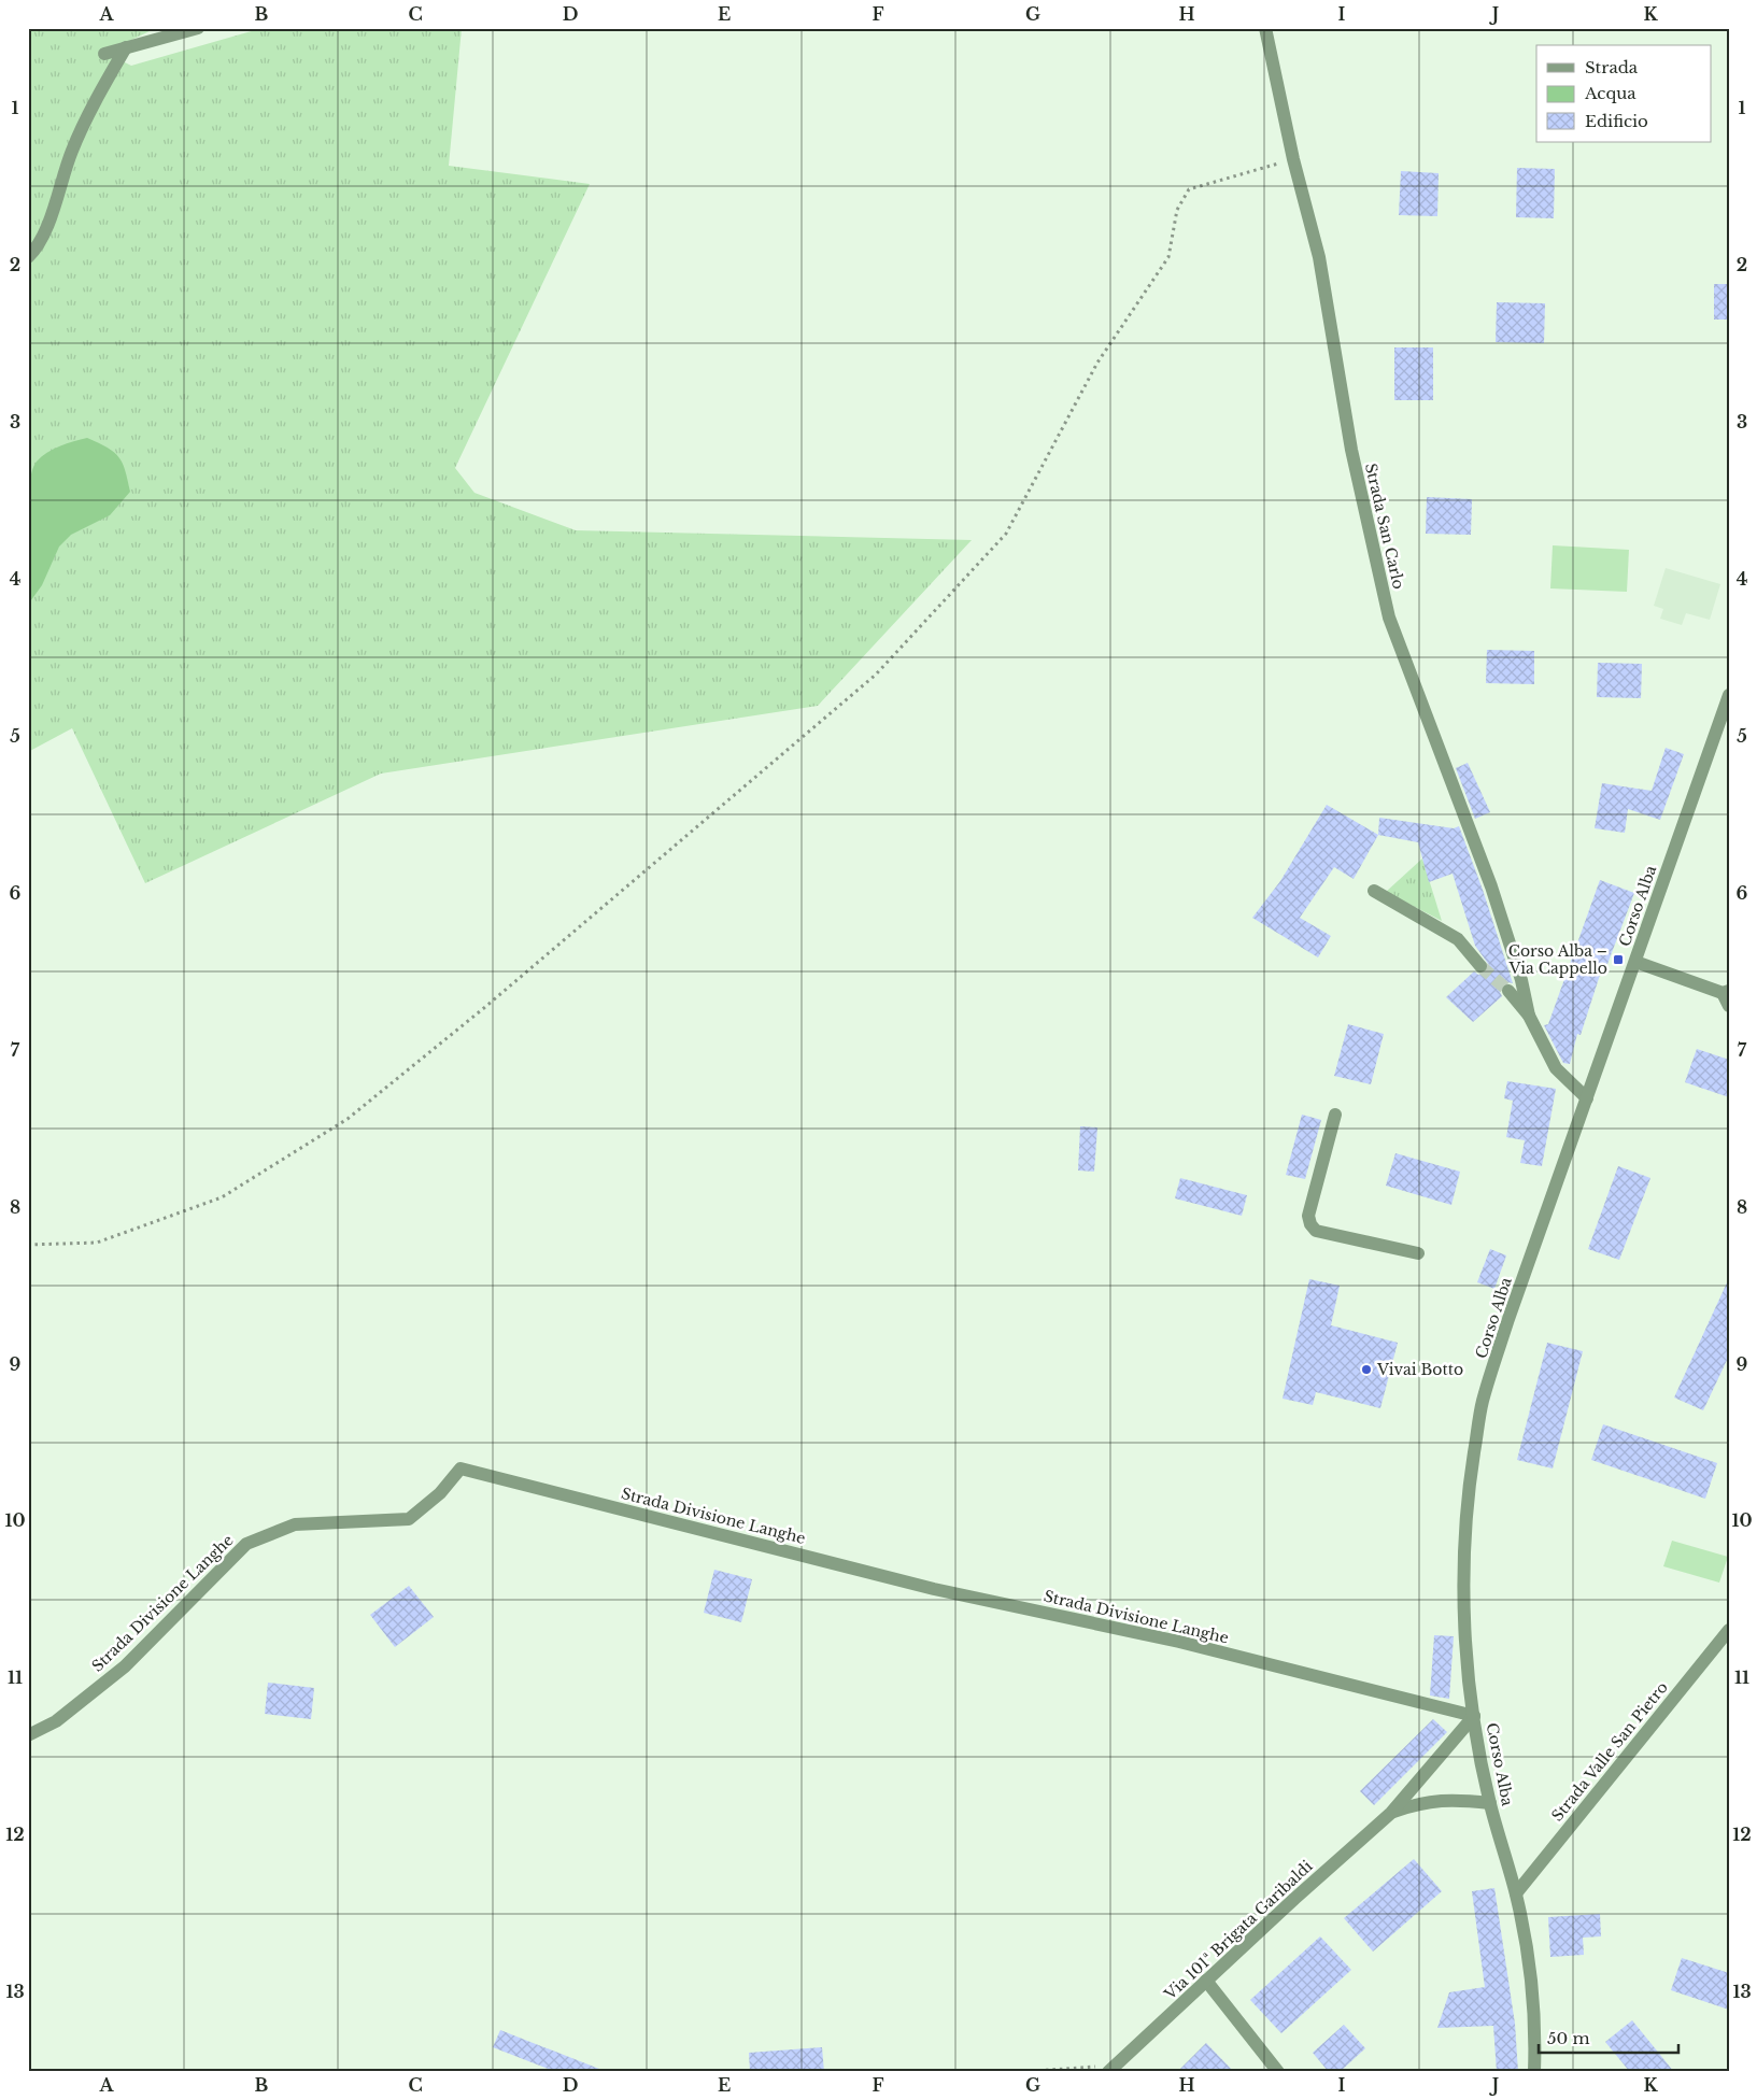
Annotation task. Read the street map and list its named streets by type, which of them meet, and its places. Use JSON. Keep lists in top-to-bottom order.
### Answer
{
  "streets": {
    "street": [
      "Strada San Carlo",
      "Corso Alba",
      "Strada Divisione Langhe",
      "Strada Valle San Pietro",
      "Via 101ª Brigata Garibaldi"
    ]
  },
  "crossings": [
    ["Strada San Carlo", "Corso Alba"],
    ["Corso Alba", "Strada Divisione Langhe"],
    ["Corso Alba", "Strada Valle San Pietro"],
    ["Corso Alba", "Via 101ª Brigata Garibaldi"],
    ["Strada Divisione Langhe", "Via 101ª Brigata Garibaldi"]
  ],
  "places": {
    "transit": ["Corso Alba – Via Cappello"],
    "other": ["Vivai Botto"]
  },
  "legend": ["Strada", "Acqua", "Edificio"],
  "scale_bar": "50 m",
  "grid": {
    "columns": [
      "A",
      "B",
      "C",
      "D",
      "E",
      "F",
      "G",
      "H",
      "I",
      "J",
      "K"
    ],
    "rows": [
      "1",
      "2",
      "3",
      "4",
      "5",
      "6",
      "7",
      "8",
      "9",
      "10",
      "11",
      "12",
      "13"
    ]
  }
}
